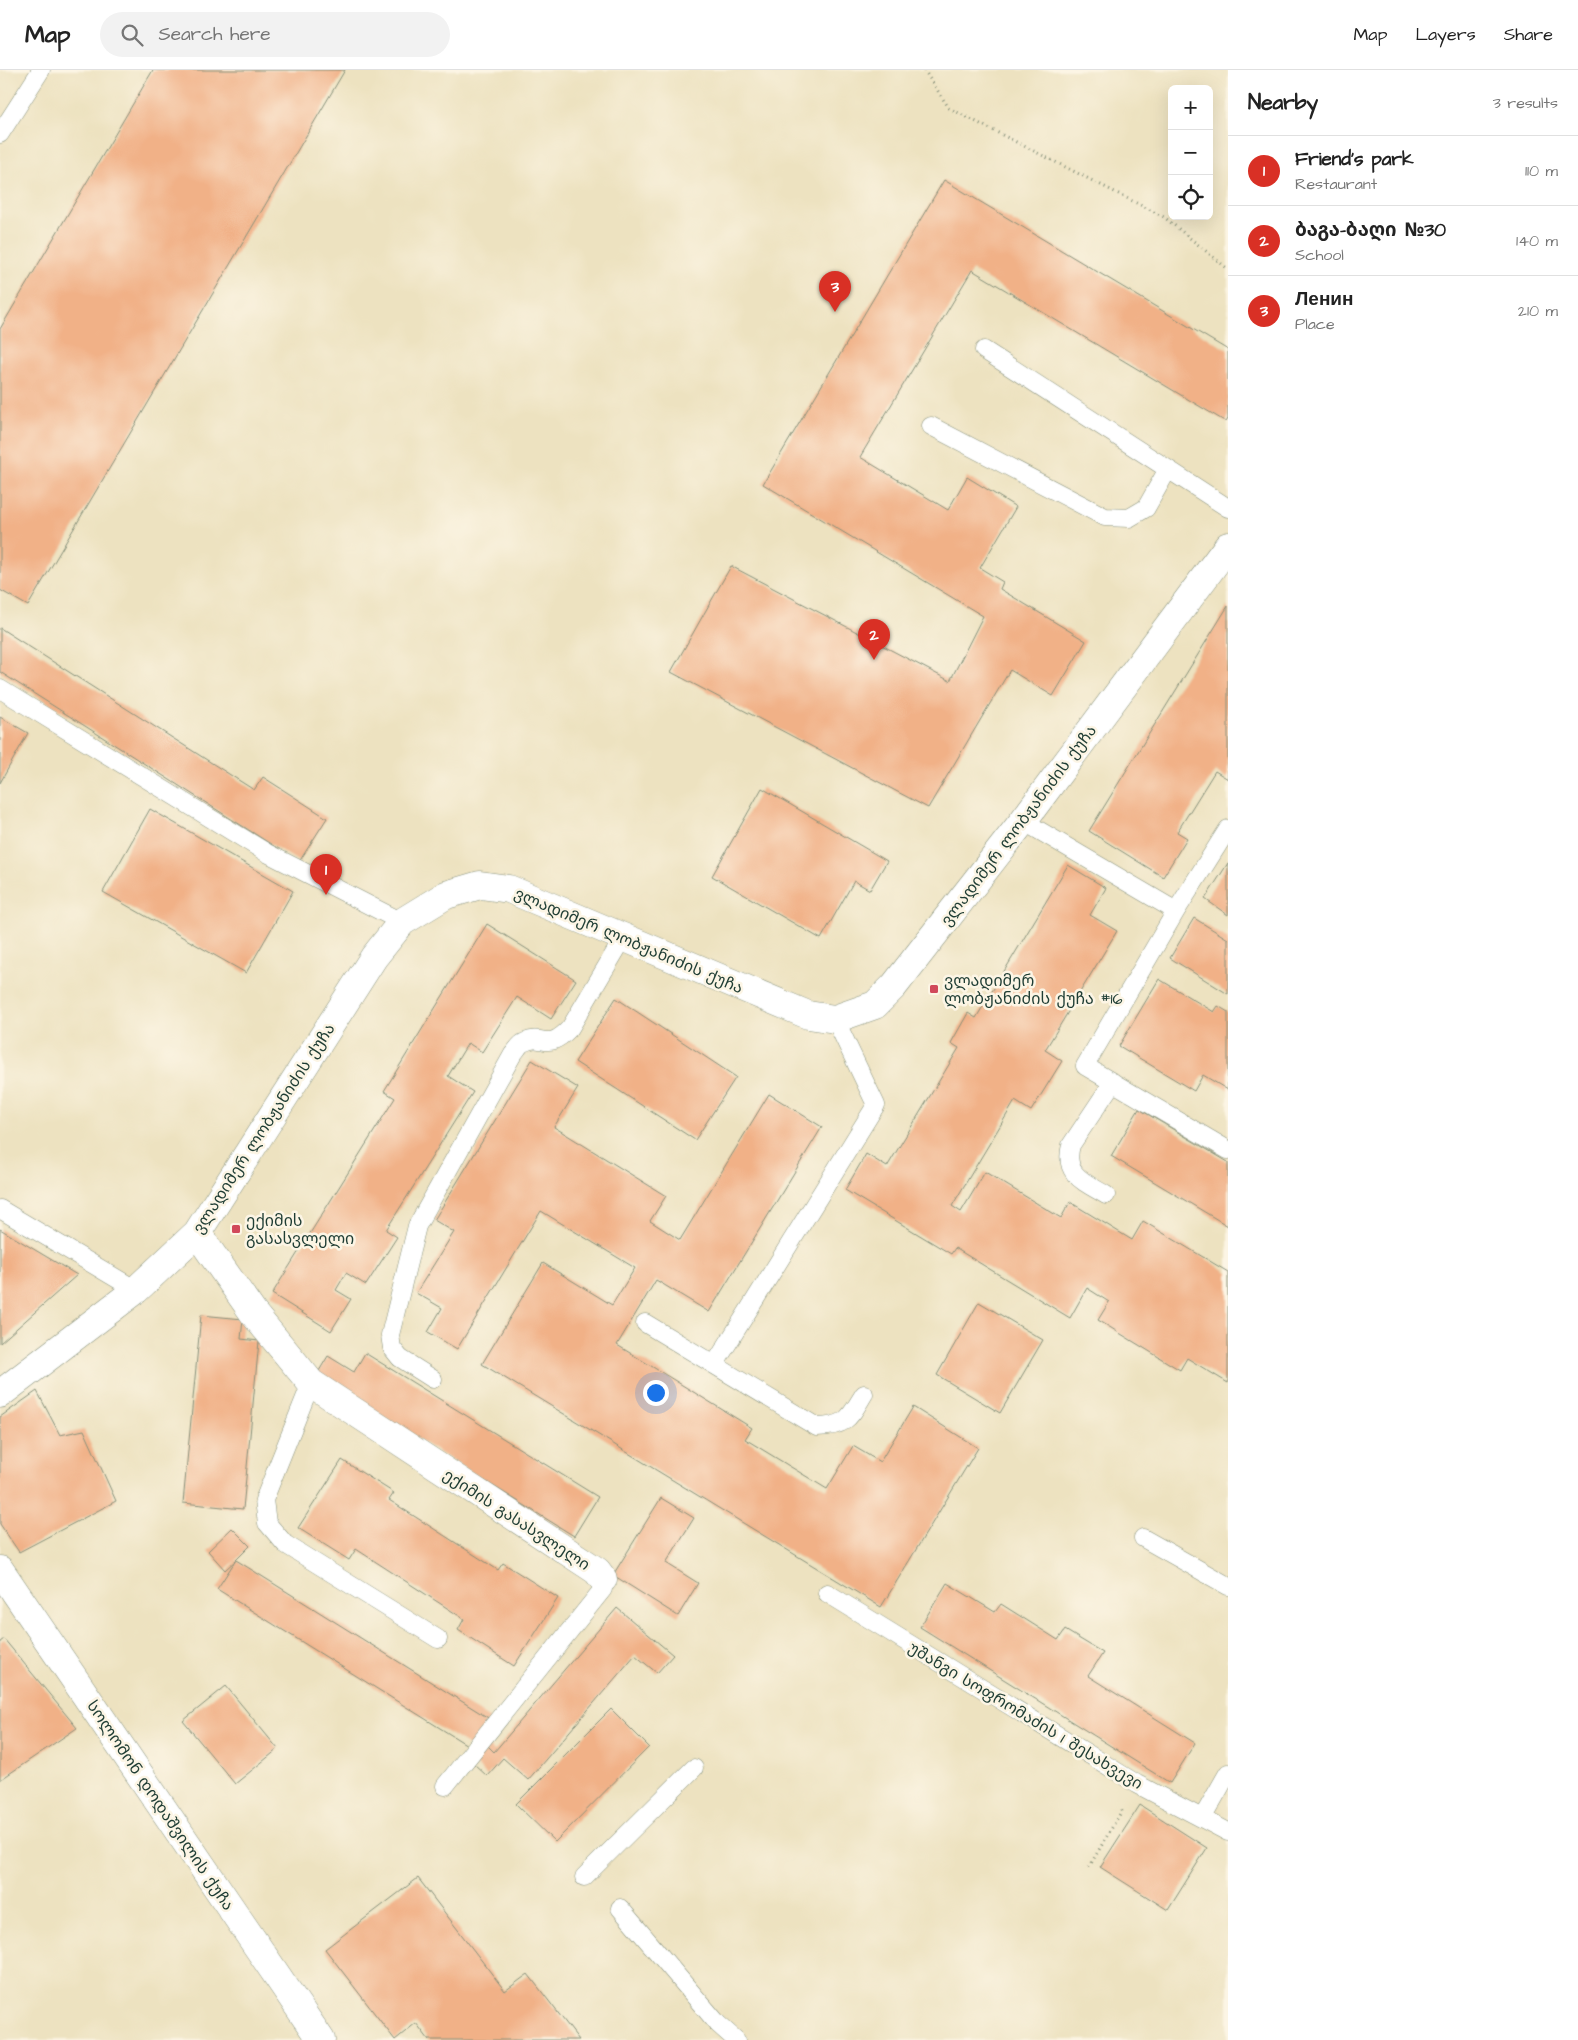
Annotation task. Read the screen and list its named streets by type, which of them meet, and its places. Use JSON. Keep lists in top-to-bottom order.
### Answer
{
  "streets": {
    "street": ["ვლადიმერ ლობჟანიძის ქუჩა", "ექიმის გასასვლელი", "სოლომონ დოდაშვილის ქუჩა"],
    "lane": ["უშანგი სოფრომაძის I შესახვევი"]
  },
  "crossings": [
    ["ვლადიმერ ლობჟანიძის ქუჩა", "ექიმის გასასვლელი"]
  ],
  "places": {
    "transit": ["ვლადიმერ ლობჟანიძის ქუჩა #16", "ექიმის გასასვლელი"]
  },
  "page": {
    "header": "Map",
    "search": "Search here",
    "nav": ["Map", "Layers", "Share"],
    "heading": ["Nearby", "3 results"],
    "map_buttons": ["+", "−"],
    "list": [
      {
        "mark": "1",
        "name": "Friend's park",
        "note": "Restaurant",
        "value": "110 m"
      },
      {
        "mark": "2",
        "name": "ბაგა-ბაღი №30",
        "note": "School",
        "value": "140 m"
      },
      {
        "mark": "3",
        "name": "Ленин",
        "note": "Place",
        "value": "210 m"
      }
    ],
    "pins": ["3", "2", "1"]
  }
}
